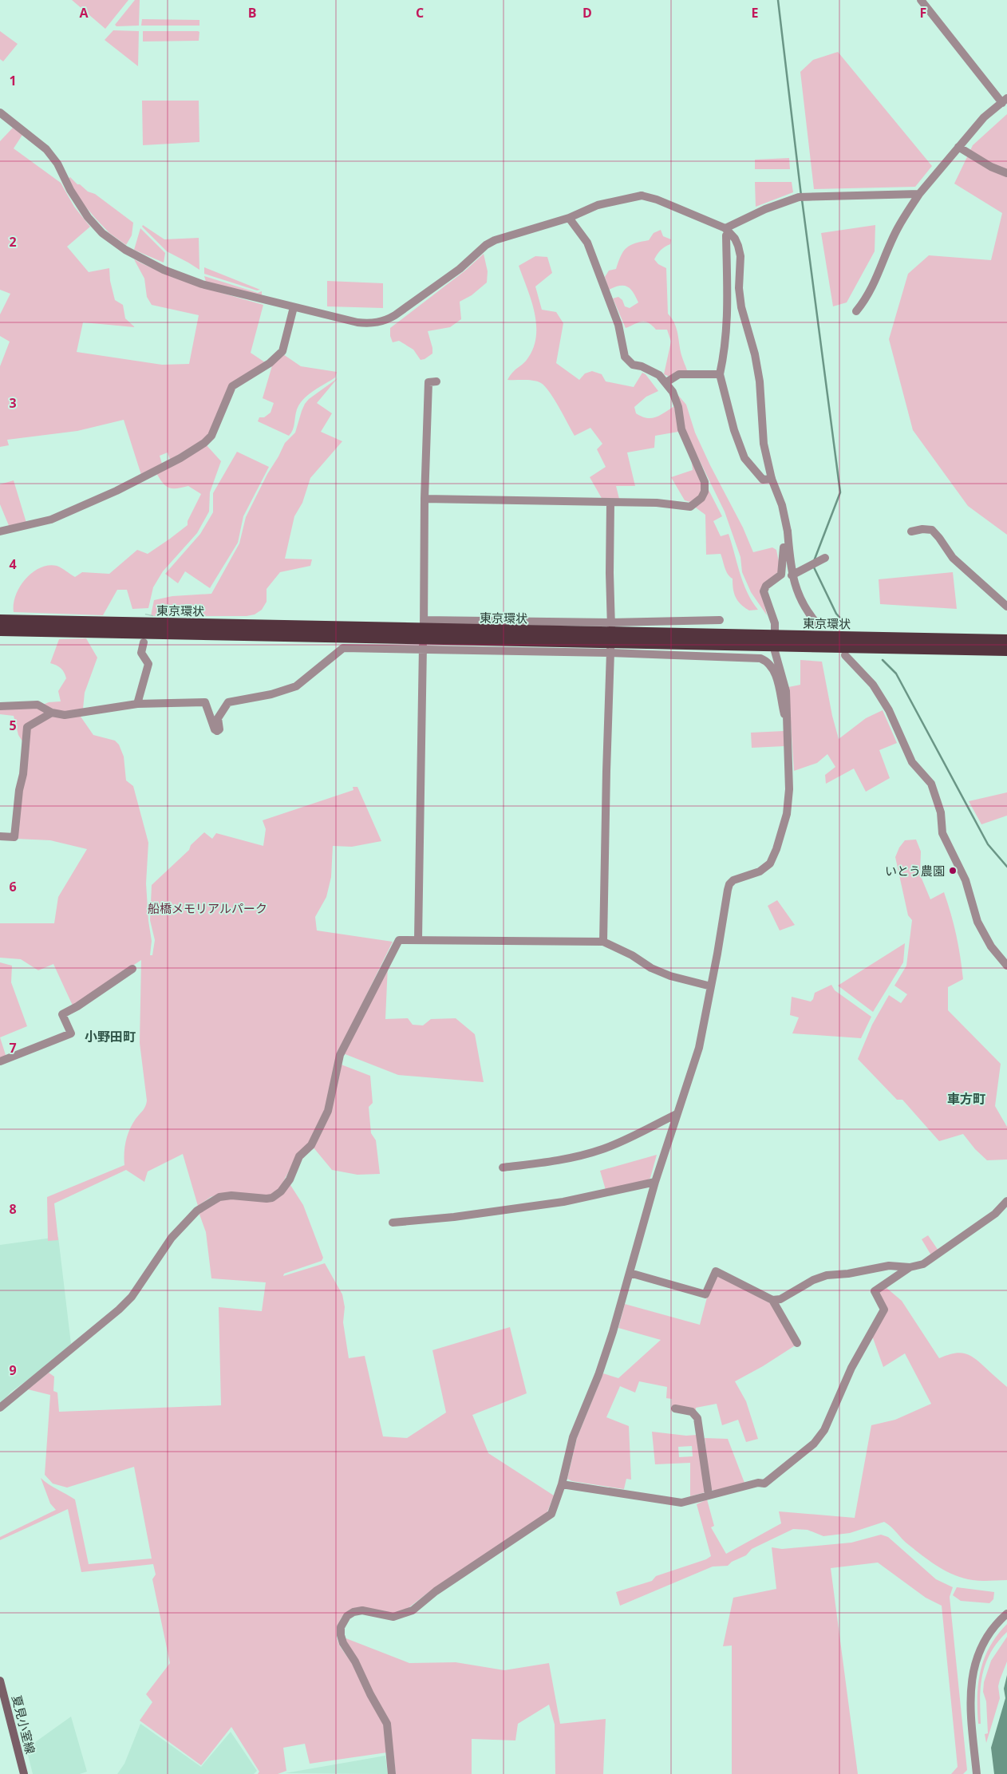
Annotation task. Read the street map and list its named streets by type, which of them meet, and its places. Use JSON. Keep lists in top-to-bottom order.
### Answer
{
  "streets": {
    "highway": ["東京環状"],
    "main road": ["夏見小室線"]
  },
  "districts": ["小野田町", "車方町"],
  "parks": ["船橋メモリアルパーク"],
  "places": ["いとう農園"],
  "grid": {
    "columns": [
      "A",
      "B",
      "C",
      "D",
      "E",
      "F"
    ],
    "rows": [
      "1",
      "2",
      "3",
      "4",
      "5",
      "6",
      "7",
      "8",
      "9"
    ]
  }
}
